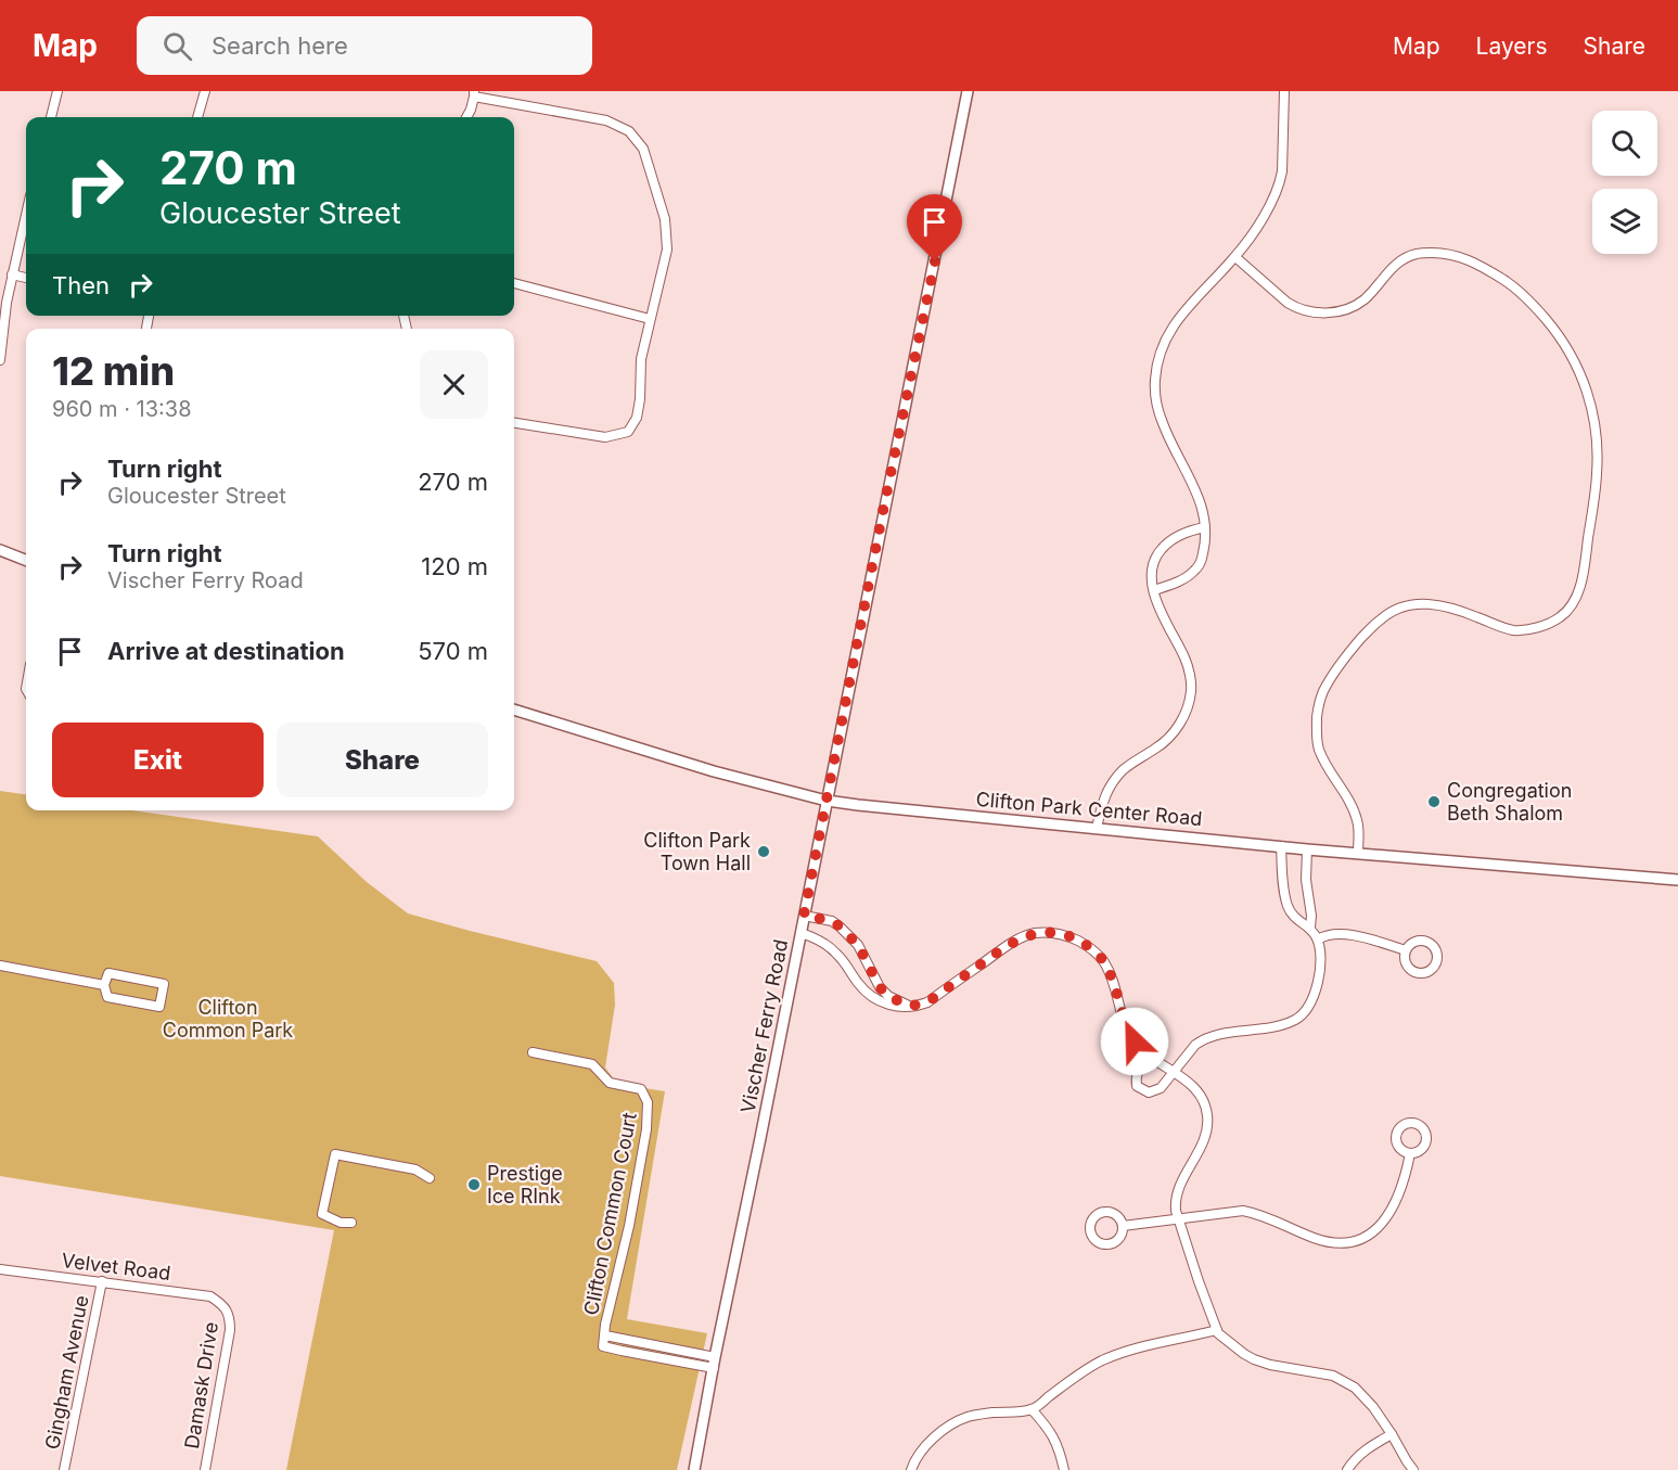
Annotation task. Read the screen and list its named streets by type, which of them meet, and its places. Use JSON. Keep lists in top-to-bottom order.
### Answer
{
  "streets": {
    "street": [
      "Clifton Park Center Road",
      "Vischer Ferry Road",
      "Clifton Common Court",
      "Velvet Road",
      "Gingham Avenue",
      "Damask Drive"
    ]
  },
  "crossings": [
    ["Clifton Park Center Road", "Vischer Ferry Road"],
    ["Vischer Ferry Road", "Clifton Common Court"],
    ["Velvet Road", "Gingham Avenue"],
    ["Velvet Road", "Damask Drive"]
  ],
  "parks": ["Clifton Common Park"],
  "places": ["Congregation Beth Shalom", "Clifton Park Town Hall", "Prestige Ice RInk"],
  "page": {
    "header": "Map",
    "search": "Search here",
    "nav": ["Map", "Layers", "Share"],
    "turn": ["270 m", "Gloucester Street"],
    "then": "Then",
    "heading": ["12 min", "960 m · 13:38"],
    "list": [
      {
        "name": "Turn right",
        "note": "Gloucester Street",
        "value": "270 m"
      },
      {
        "name": "Turn right",
        "note": "Vischer Ferry Road",
        "value": "120 m"
      },
      {
        "name": "Arrive at destination",
        "value": "570 m"
      }
    ],
    "buttons": ["Exit", "Share"]
  }
}
